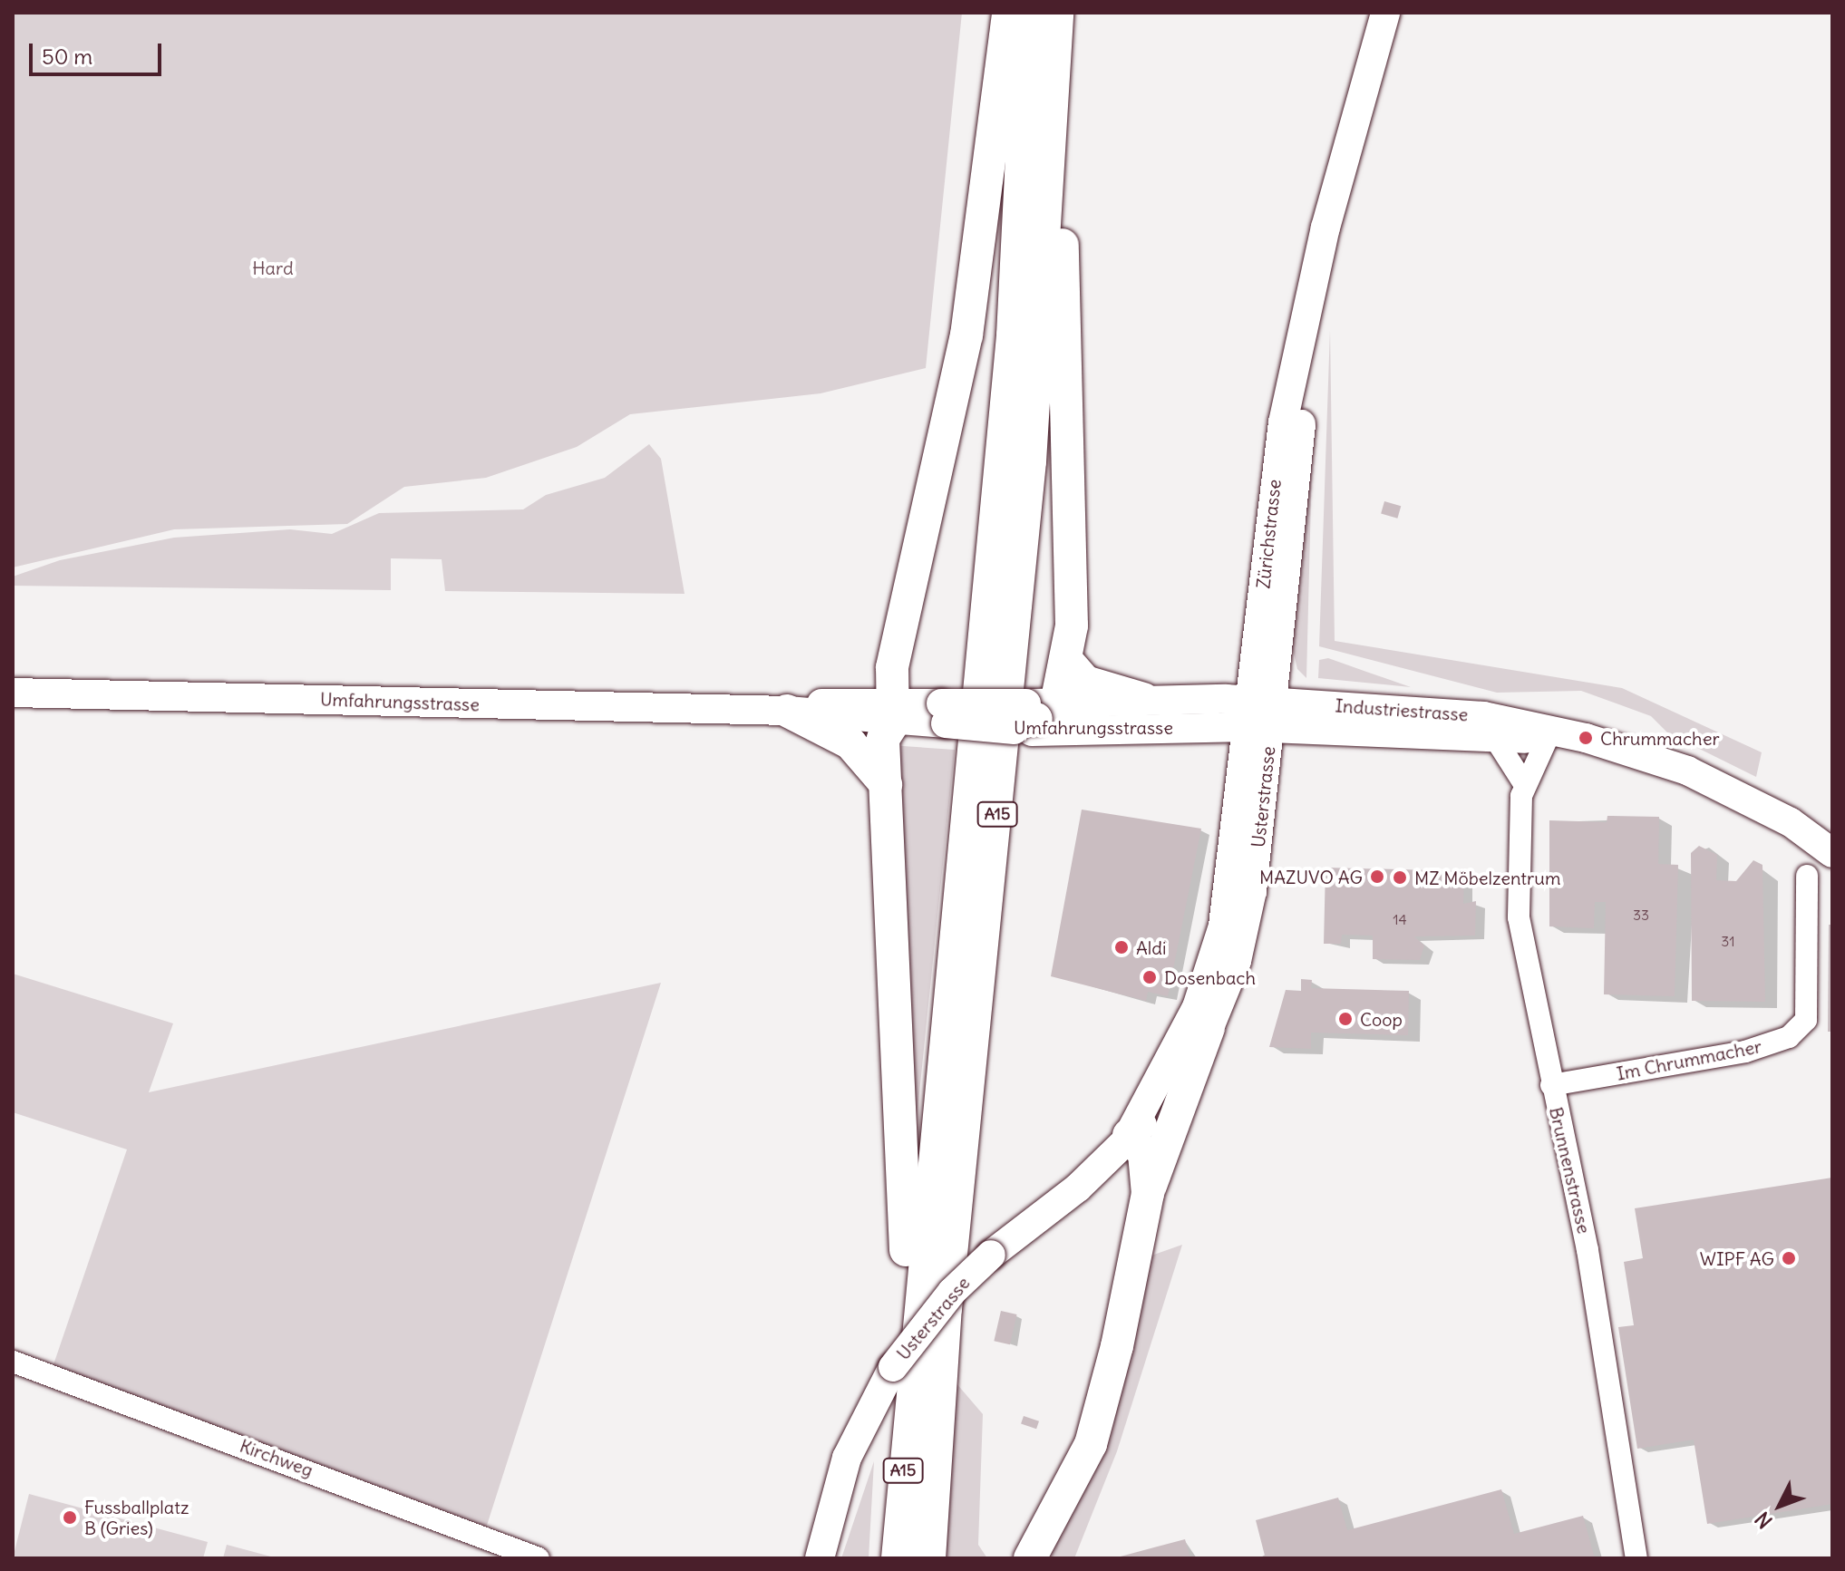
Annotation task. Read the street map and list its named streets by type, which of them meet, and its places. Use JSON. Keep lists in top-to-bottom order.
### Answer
{
  "streets": {
    "highway": ["A15"],
    "main road": [
      "Zürichstrasse",
      "Umfahrungsstrasse",
      "Industriestrasse",
      "Usterstrasse"
    ],
    "street": ["Im Chrummacher", "Brunnenstrasse", "Kirchweg"]
  },
  "crossings": [
    ["Zürichstrasse", "Umfahrungsstrasse"],
    ["Zürichstrasse", "Industriestrasse"],
    ["Zürichstrasse", "Usterstrasse"],
    ["Umfahrungsstrasse", "Industriestrasse"],
    ["Umfahrungsstrasse", "Usterstrasse"],
    ["Industriestrasse", "Usterstrasse"],
    ["Industriestrasse", "Brunnenstrasse"],
    ["Im Chrummacher", "Brunnenstrasse"]
  ],
  "parks": ["Hard"],
  "places": [
    "Chrummacher",
    "MAZUVO AG",
    "MZ Möbelzentrum",
    "Aldi",
    "Dosenbach",
    "Coop",
    "WIPF AG",
    "Fussballplatz B (Gries)"
  ],
  "house_numbers": ["33", "14", "31"],
  "scale_bar": "50 m",
  "north": "bottom left"
}
